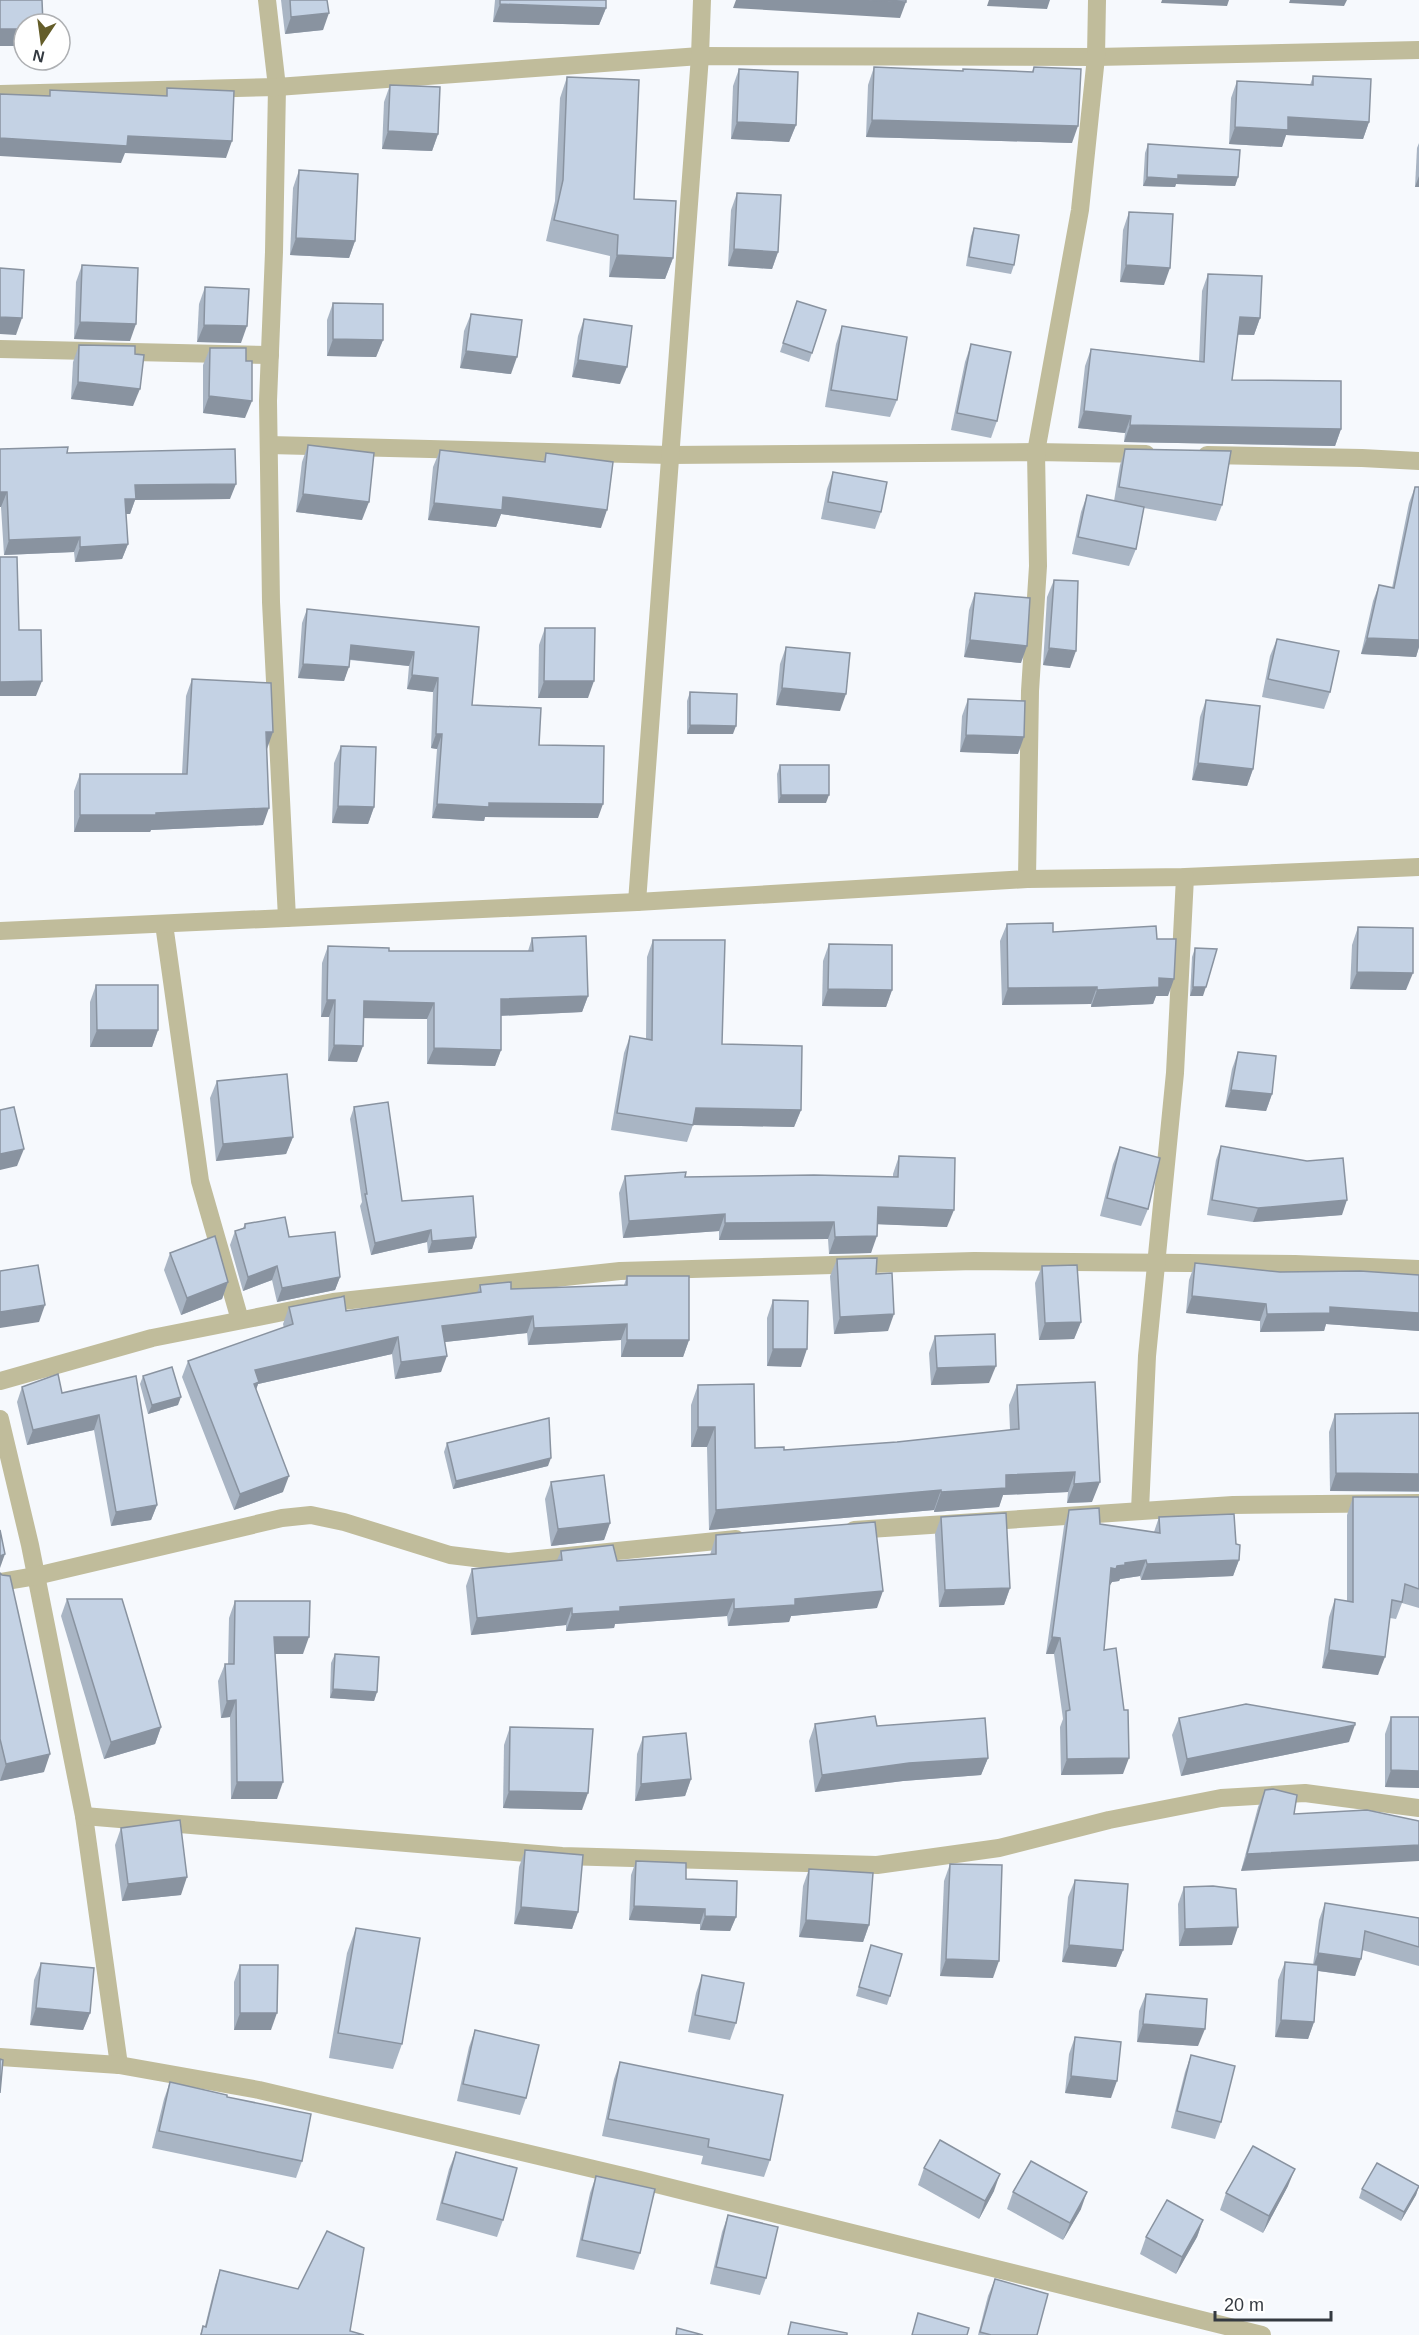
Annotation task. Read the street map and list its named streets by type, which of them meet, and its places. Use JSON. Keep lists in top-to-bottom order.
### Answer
{
  "scale_bar": "20 m",
  "north": "bottom"
}
